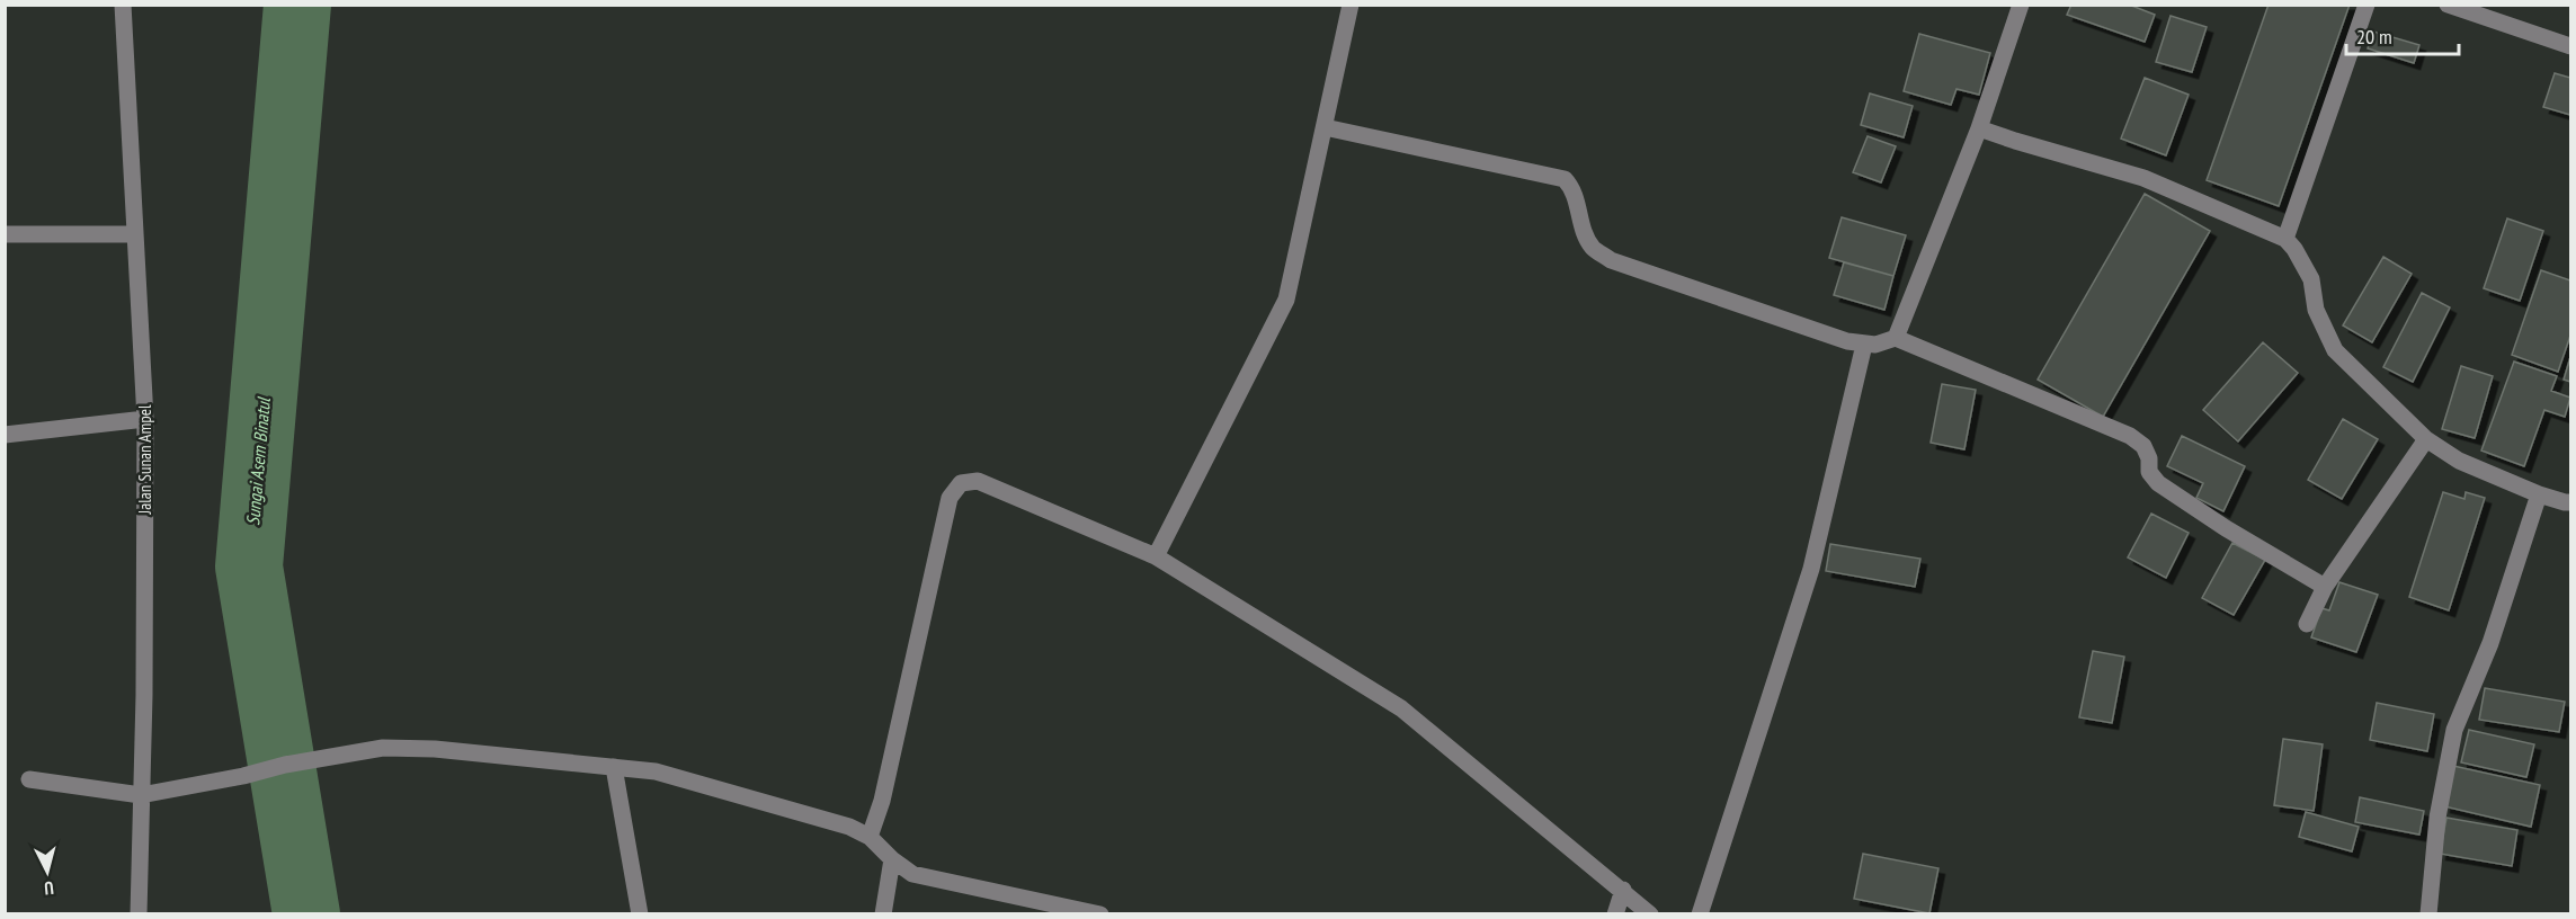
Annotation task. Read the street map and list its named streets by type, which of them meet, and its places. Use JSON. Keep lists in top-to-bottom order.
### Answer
{
  "streets": {
    "street": ["Jalan Sunan Ampel"]
  },
  "water": ["Sungai Asem Binatul"],
  "scale_bar": "20 m",
  "north": "bottom"
}
